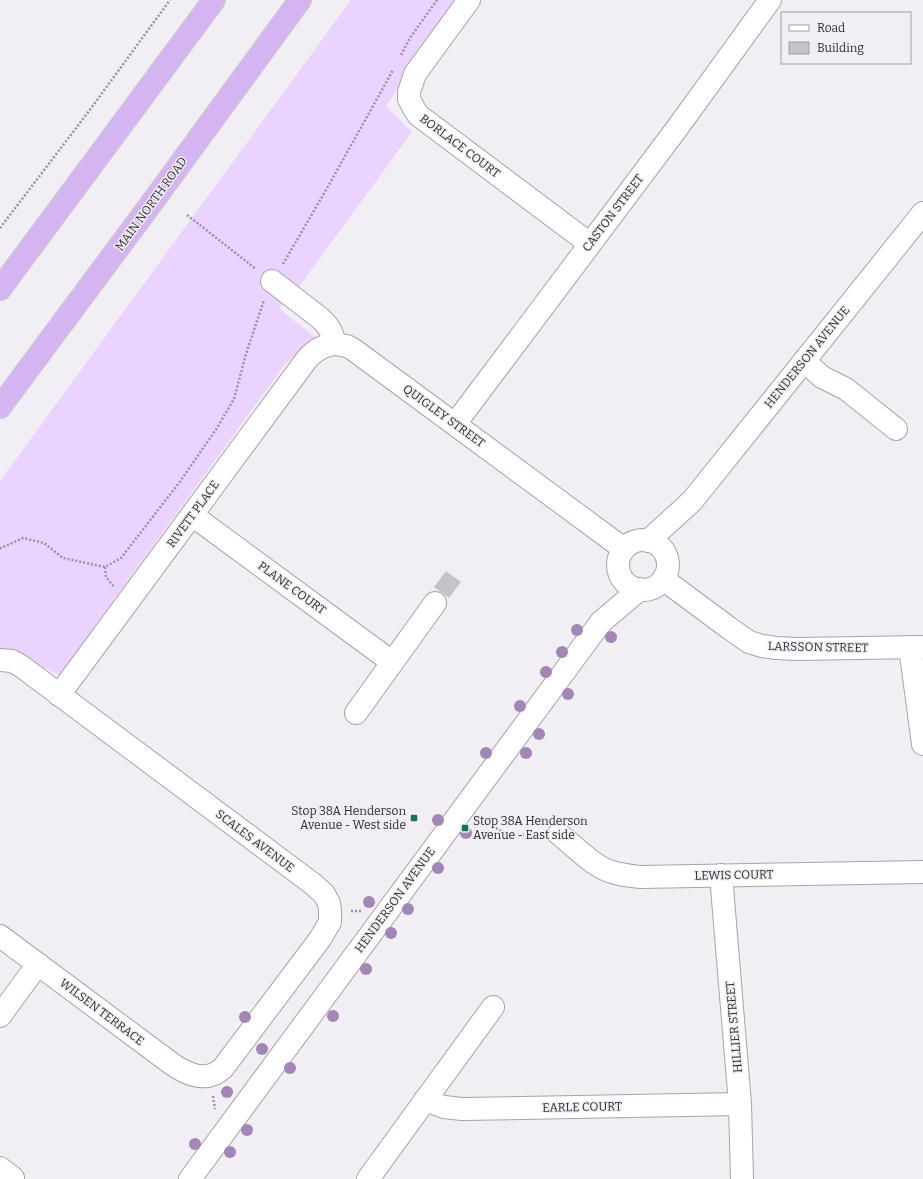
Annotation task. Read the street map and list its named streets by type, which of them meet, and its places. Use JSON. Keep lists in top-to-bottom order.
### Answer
{
  "streets": {
    "highway": ["MAIN NORTH ROAD"],
    "street": [
      "BORLACE COURT",
      "CASTON STREET",
      "HENDERSON AVENUE",
      "QUIGLEY STREET",
      "RIVETT PLACE",
      "PLANE COURT",
      "LARSSON STREET",
      "SCALES AVENUE",
      "LEWIS COURT",
      "WILSEN TERRACE",
      "HILLIER STREET",
      "EARLE COURT"
    ]
  },
  "crossings": [
    ["BORLACE COURT", "CASTON STREET"],
    ["CASTON STREET", "QUIGLEY STREET"],
    ["HENDERSON AVENUE", "QUIGLEY STREET"],
    ["HENDERSON AVENUE", "LARSSON STREET"],
    ["QUIGLEY STREET", "RIVETT PLACE"],
    ["QUIGLEY STREET", "LARSSON STREET"],
    ["RIVETT PLACE", "PLANE COURT"],
    ["RIVETT PLACE", "SCALES AVENUE"],
    ["SCALES AVENUE", "WILSEN TERRACE"],
    ["LEWIS COURT", "HILLIER STREET"],
    ["HILLIER STREET", "EARLE COURT"]
  ],
  "places": {
    "transit": ["Stop 38A Henderson Avenue - West side", "Stop 38A Henderson Avenue - East side"]
  },
  "legend": ["Road", "Building"]
}
